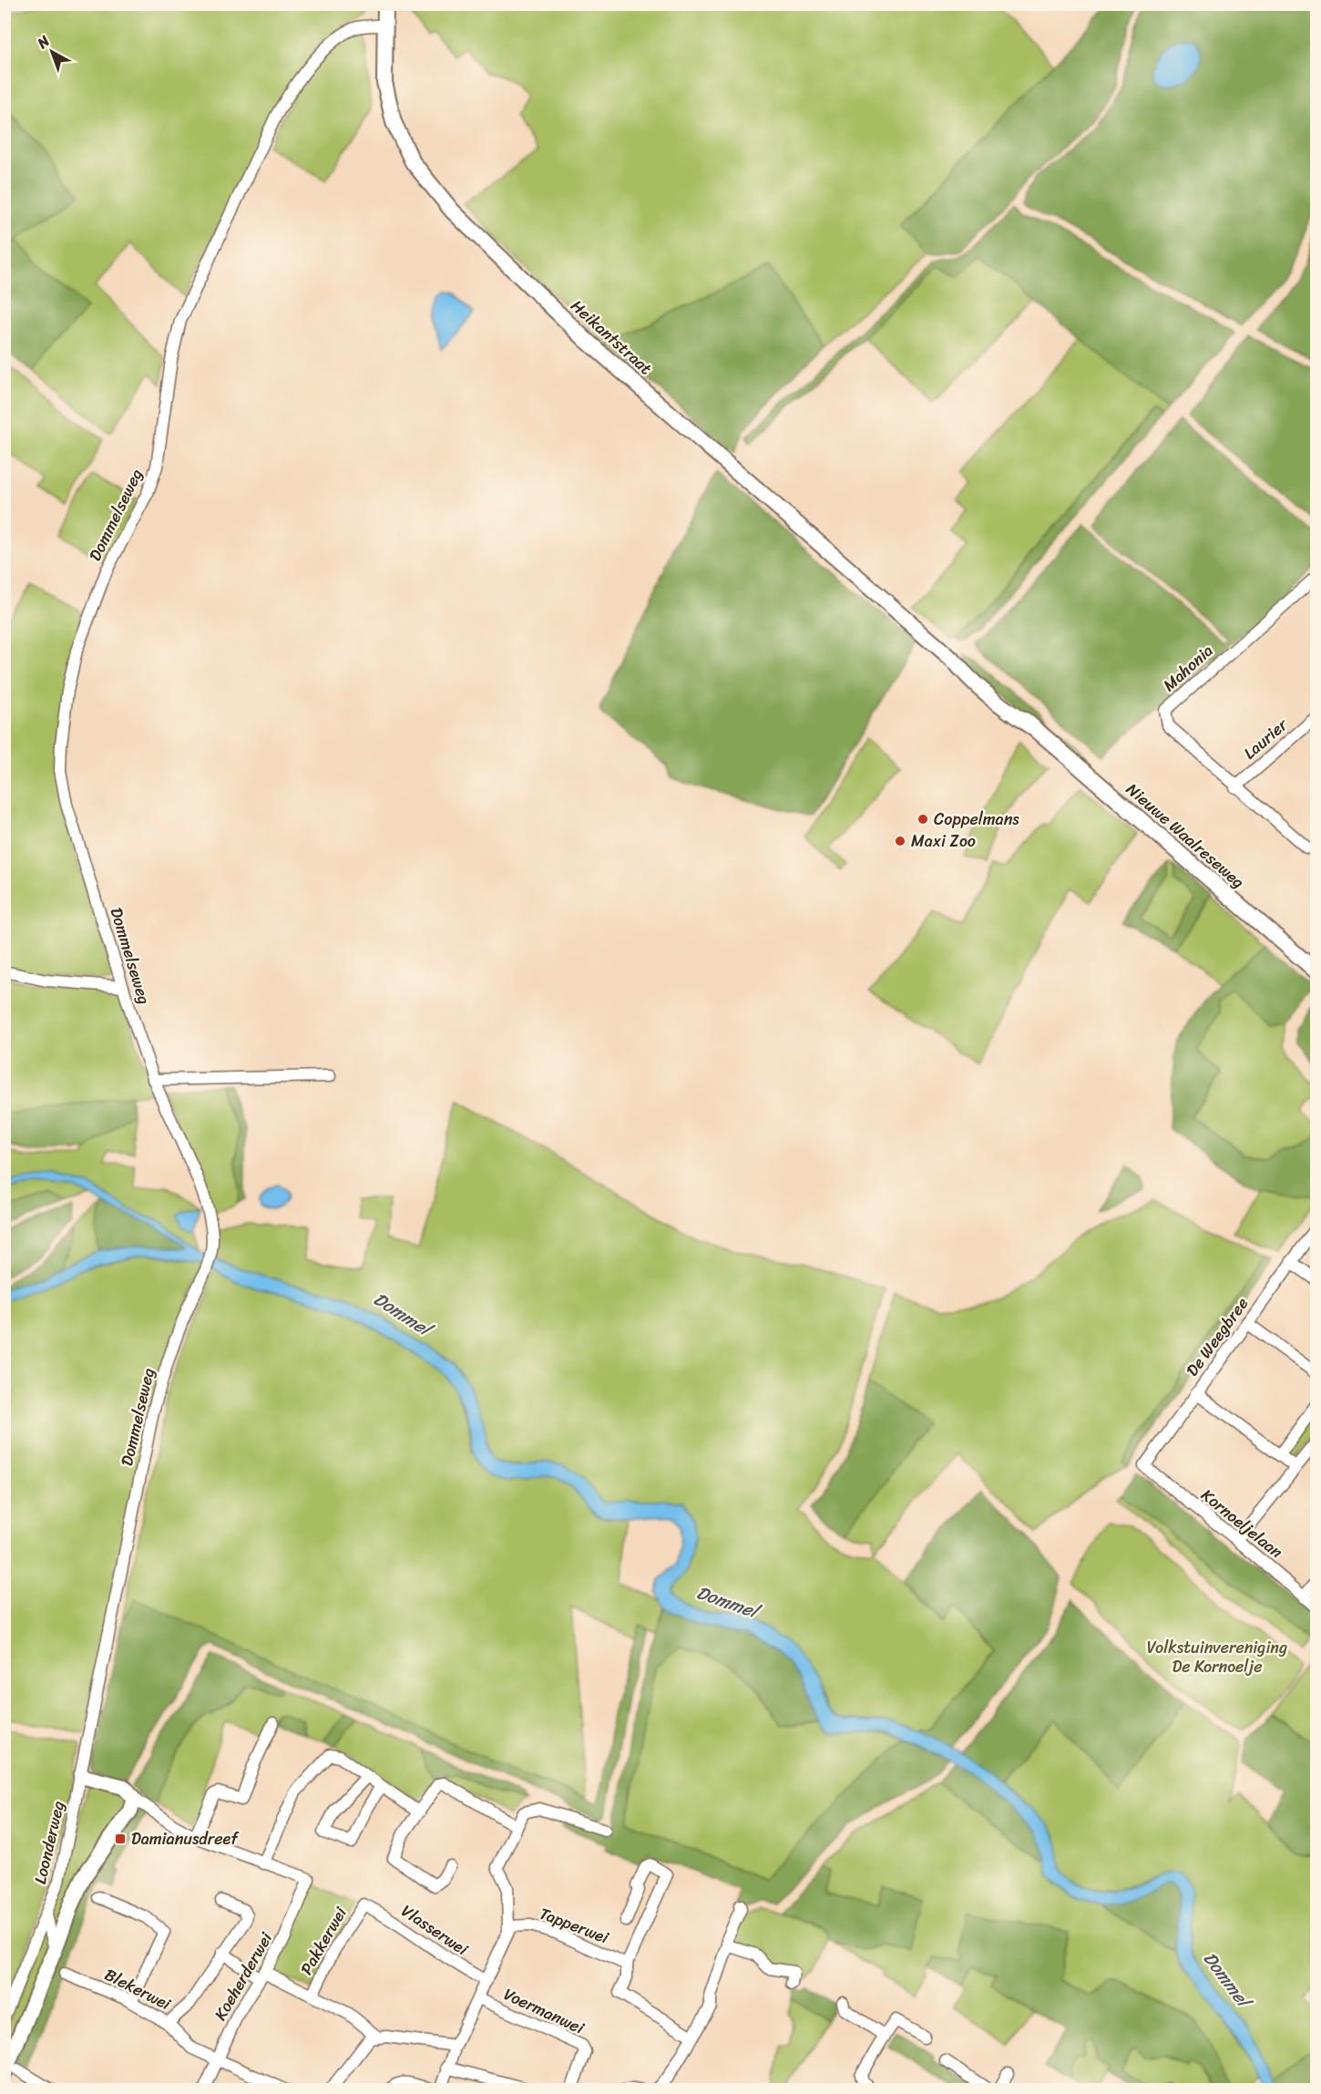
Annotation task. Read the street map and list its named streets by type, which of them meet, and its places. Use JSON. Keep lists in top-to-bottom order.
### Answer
{
  "streets": {
    "street": [
      "Heikantstraat",
      "Dommelseweg",
      "Mahonia",
      "Laurier",
      "Nieuwe Waalreseweg",
      "De Weegbree",
      "Kornoeljelaan",
      "Loonderweg",
      "Tapperwei",
      "Vlasserwei",
      "Pakkerwei",
      "Koeherderwei",
      "Blekerwei",
      "Voermanwei"
    ]
  },
  "crossings": [
    ["Heikantstraat", "Dommelseweg"],
    ["Heikantstraat", "Nieuwe Waalreseweg"],
    ["Dommelseweg", "Loonderweg"],
    ["Mahonia", "Laurier"],
    ["De Weegbree", "Kornoeljelaan"],
    ["Vlasserwei", "Pakkerwei"],
    ["Koeherderwei", "Blekerwei"]
  ],
  "water": ["Dommel"],
  "parks": ["Volkstuinvereniging De Kornoelje"],
  "places": {
    "other": ["Coppelmans", "Maxi Zoo"],
    "transit": ["Damianusdreef"]
  },
  "north": "top left"
}
